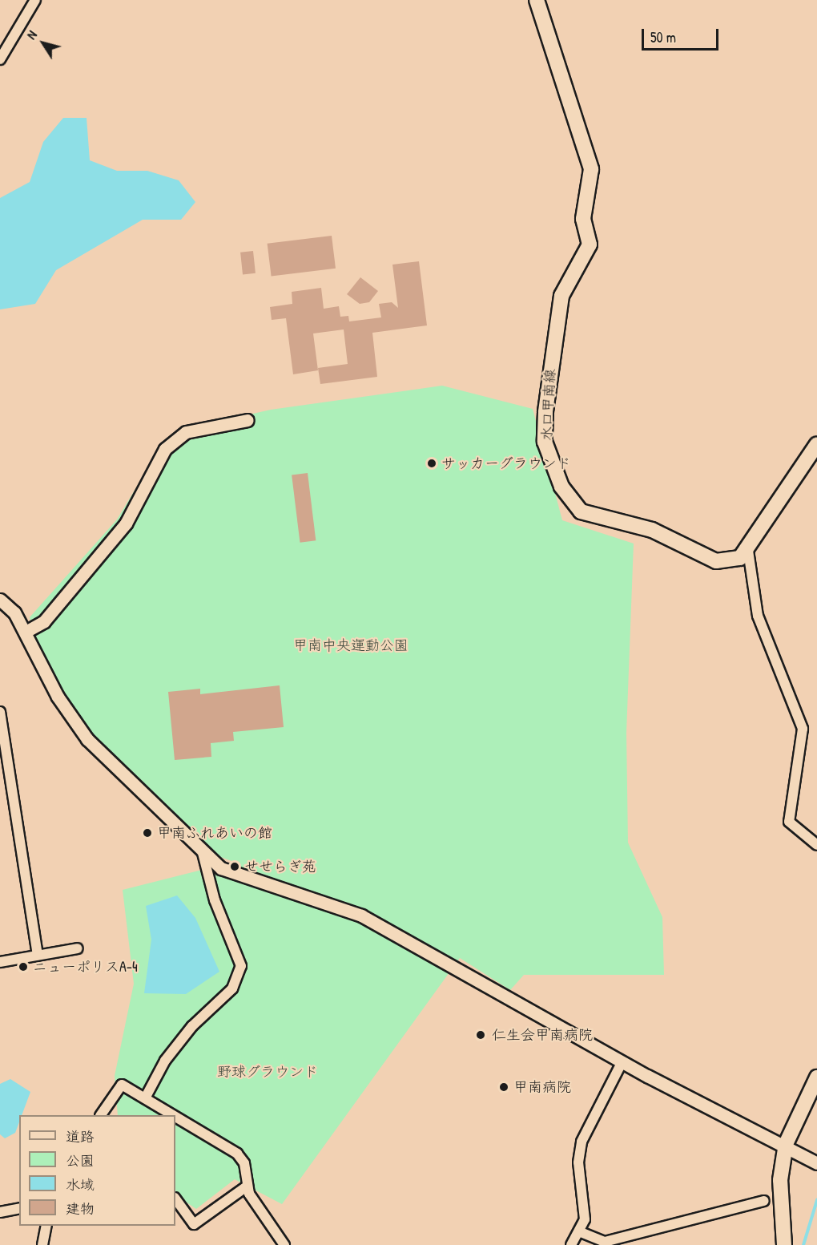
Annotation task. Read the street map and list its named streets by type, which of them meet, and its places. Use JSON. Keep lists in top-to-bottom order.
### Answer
{
  "streets": {
    "main road": ["水口甲南線"]
  },
  "parks": ["甲南中央運動公園", "野球グラウンド"],
  "places": [
    "サッカーグラウンド",
    "甲南ふれあいの館",
    "せせらぎ苑",
    "ニューポリスA-4",
    "仁生会甲南病院",
    "甲南病院"
  ],
  "legend": [
    "道路",
    "公園",
    "水域",
    "建物"
  ],
  "scale_bar": "50 m",
  "north": "top left"
}
